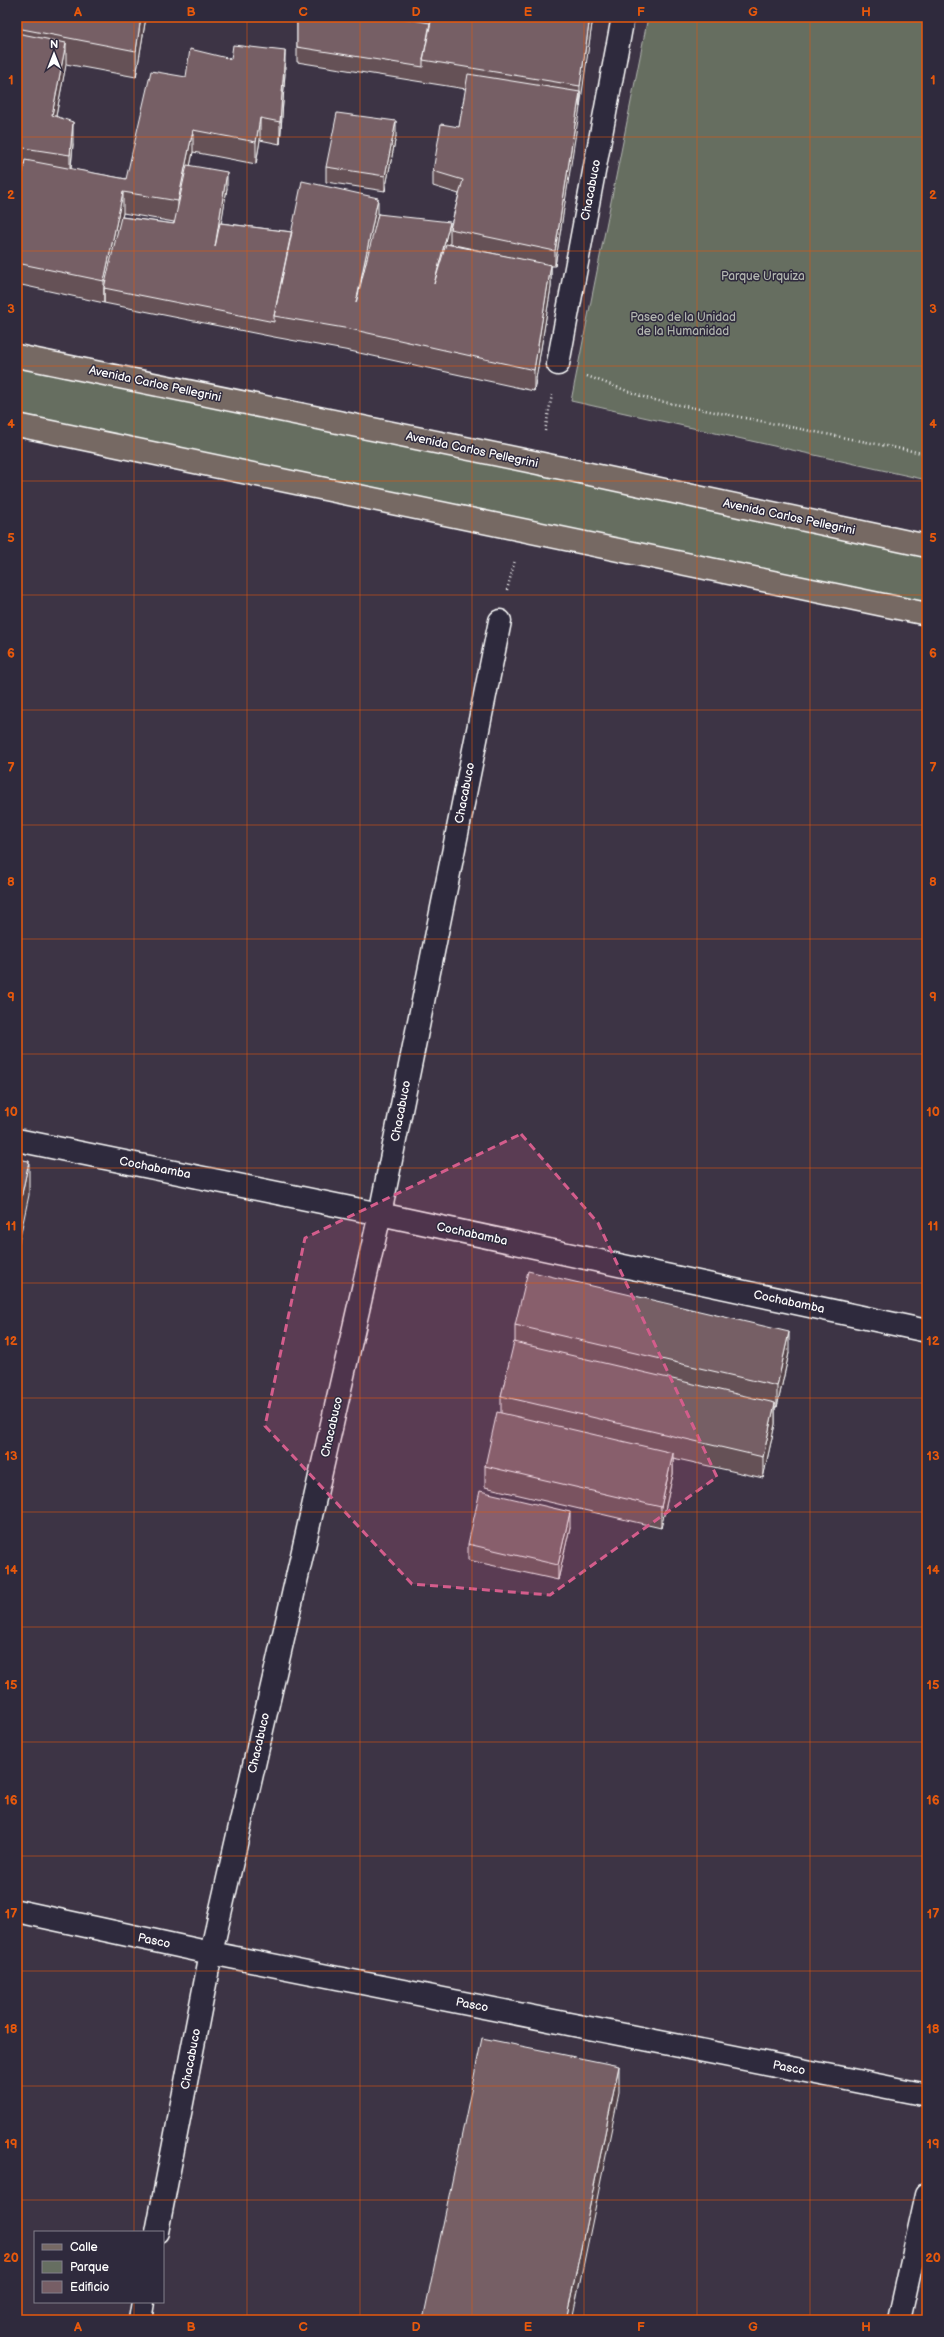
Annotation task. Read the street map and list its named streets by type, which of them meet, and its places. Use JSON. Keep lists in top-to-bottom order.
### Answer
{
  "streets": {
    "main road": ["Avenida Carlos Pellegrini"],
    "street": ["Chacabuco", "Cochabamba", "Pasco"]
  },
  "crossings": [
    ["Chacabuco", "Cochabamba"],
    ["Chacabuco", "Pasco"]
  ],
  "parks": ["Parque Urquiza", "Paseo de la Unidad de la Humanidad"],
  "legend": ["Calle", "Parque", "Edificio"],
  "north": "top",
  "grid": {
    "columns": [
      "A",
      "B",
      "C",
      "D",
      "E",
      "F",
      "G",
      "H"
    ],
    "rows": [
      "1",
      "2",
      "3",
      "4",
      "5",
      "6",
      "7",
      "8",
      "9",
      "10",
      "11",
      "12",
      "13",
      "14",
      "15",
      "16",
      "17",
      "18",
      "19",
      "20"
    ]
  }
}
